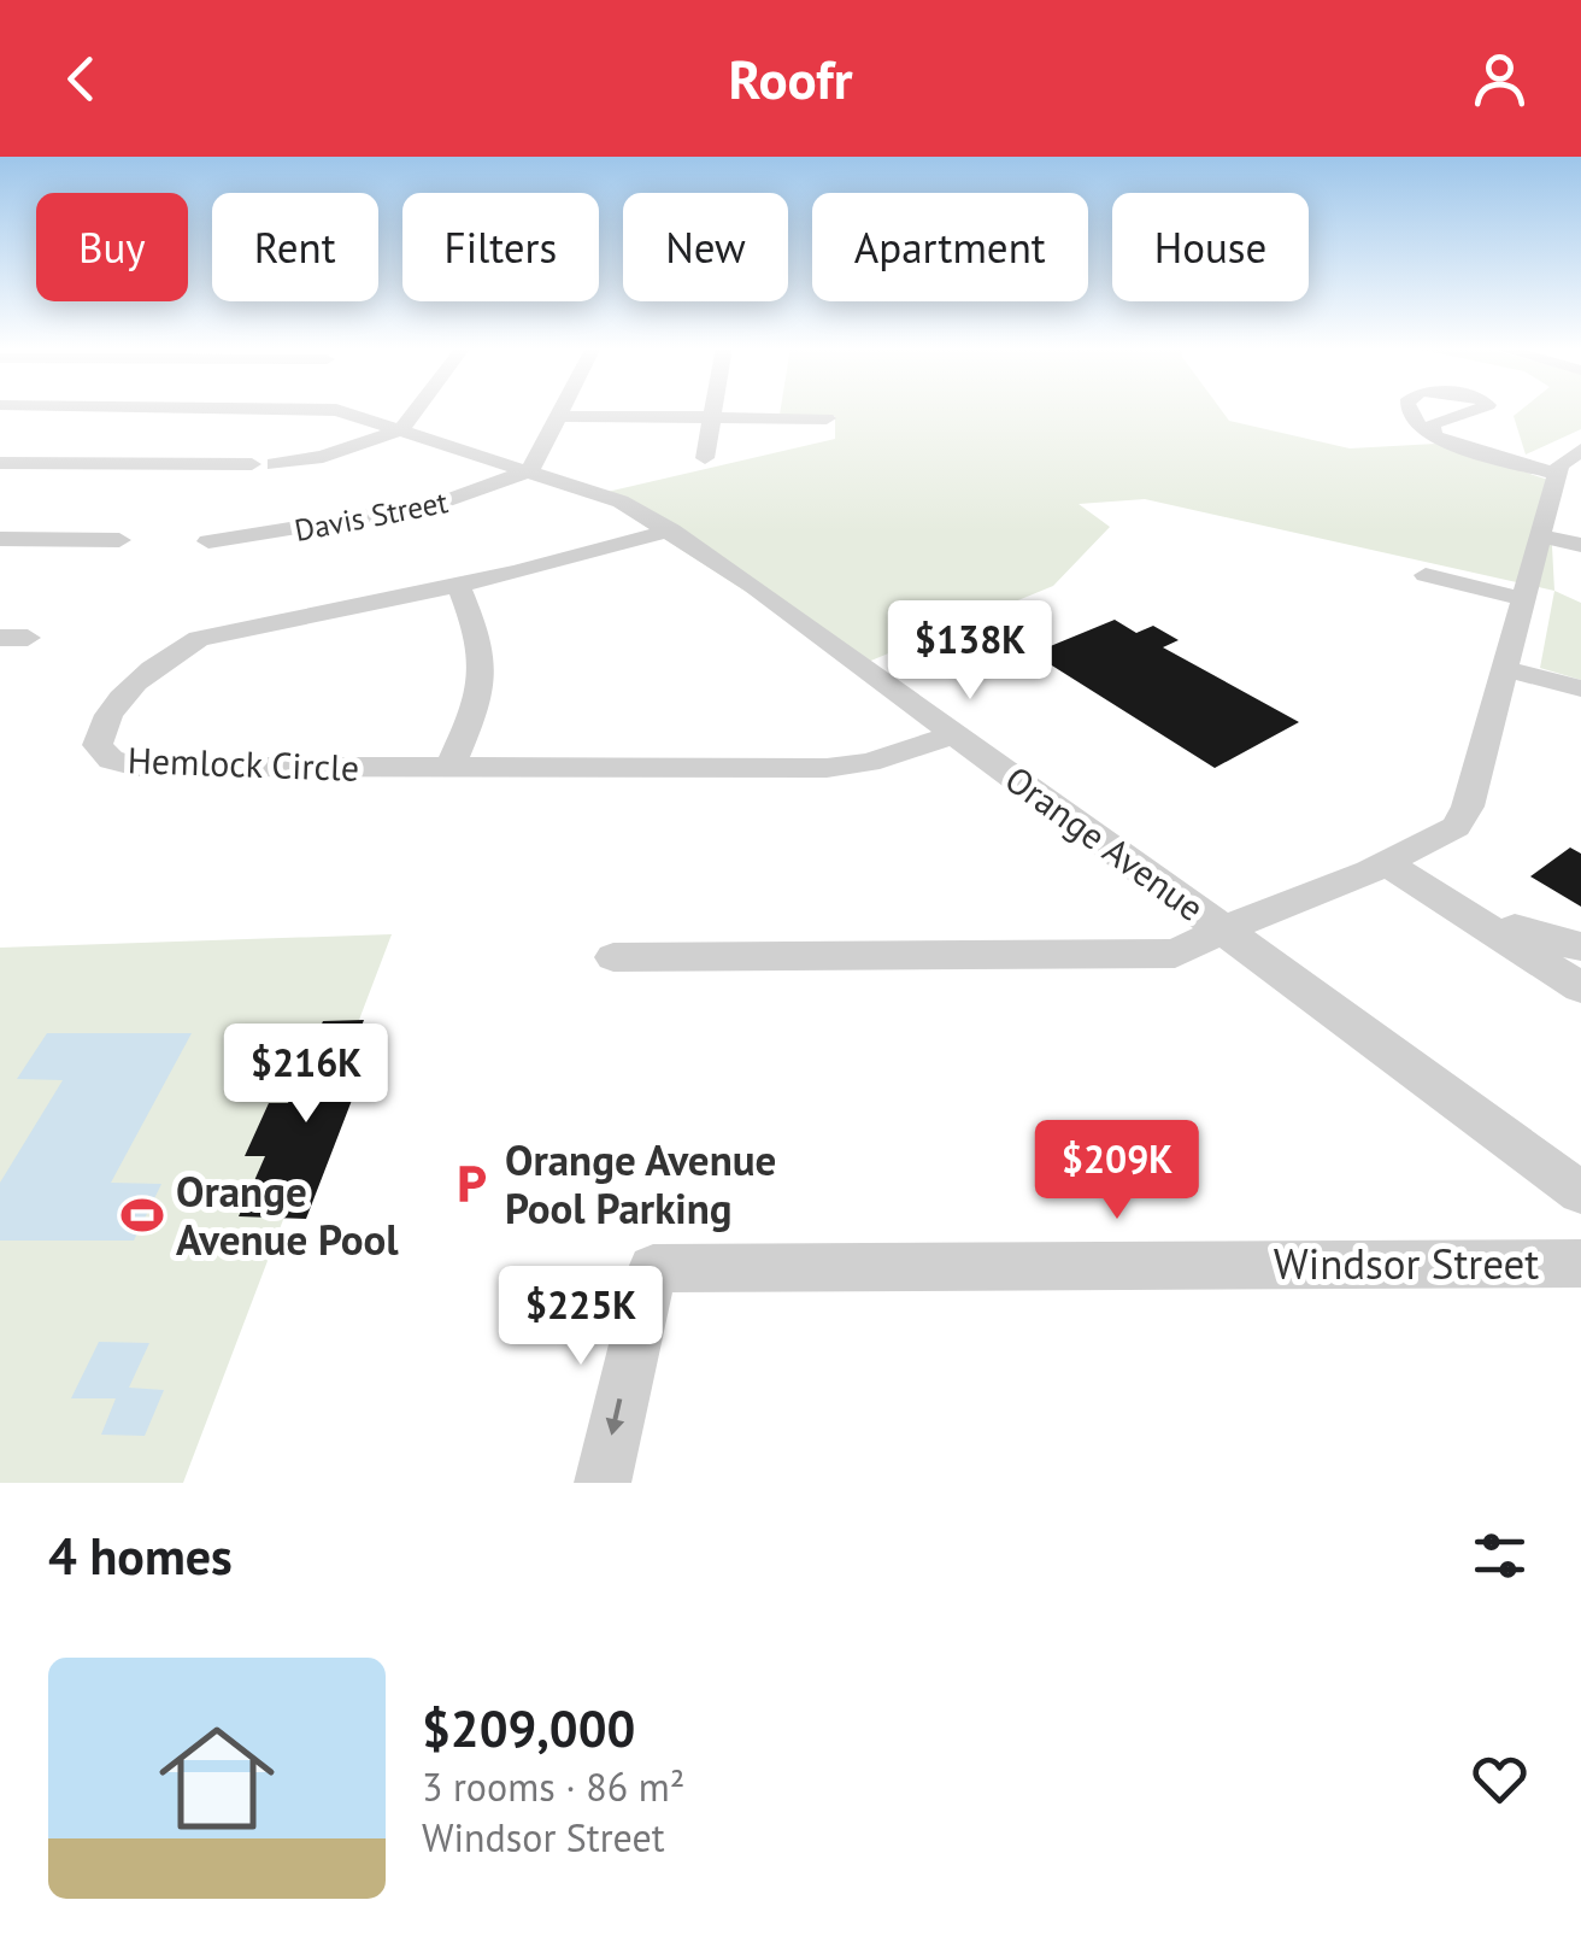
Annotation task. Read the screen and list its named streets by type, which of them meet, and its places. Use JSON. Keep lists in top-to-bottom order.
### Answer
{
  "streets": {
    "street": [
      "Davis Street",
      "Hemlock Circle",
      "Orange Avenue",
      "Windsor Street"
    ]
  },
  "crossings": [
    ["Davis Street", "Orange Avenue"],
    ["Hemlock Circle", "Orange Avenue"]
  ],
  "one_way": ["Windsor Street"],
  "places": {
    "parking": ["Orange Avenue Pool Parking"],
    "sports": ["Orange Avenue Pool"]
  },
  "page": {
    "header": "Roofr",
    "chip": [
      "Buy",
      "Rent",
      "Filters",
      "New",
      "Apartment",
      "House"
    ],
    "price": [
      "$138K",
      "$216K",
      "$209K",
      "$225K"
    ],
    "heading": "4 homes",
    "list": [
      {
        "name": "$209,000",
        "note": "3 rooms · 86 m² · Windsor Street"
      }
    ]
  }
}
